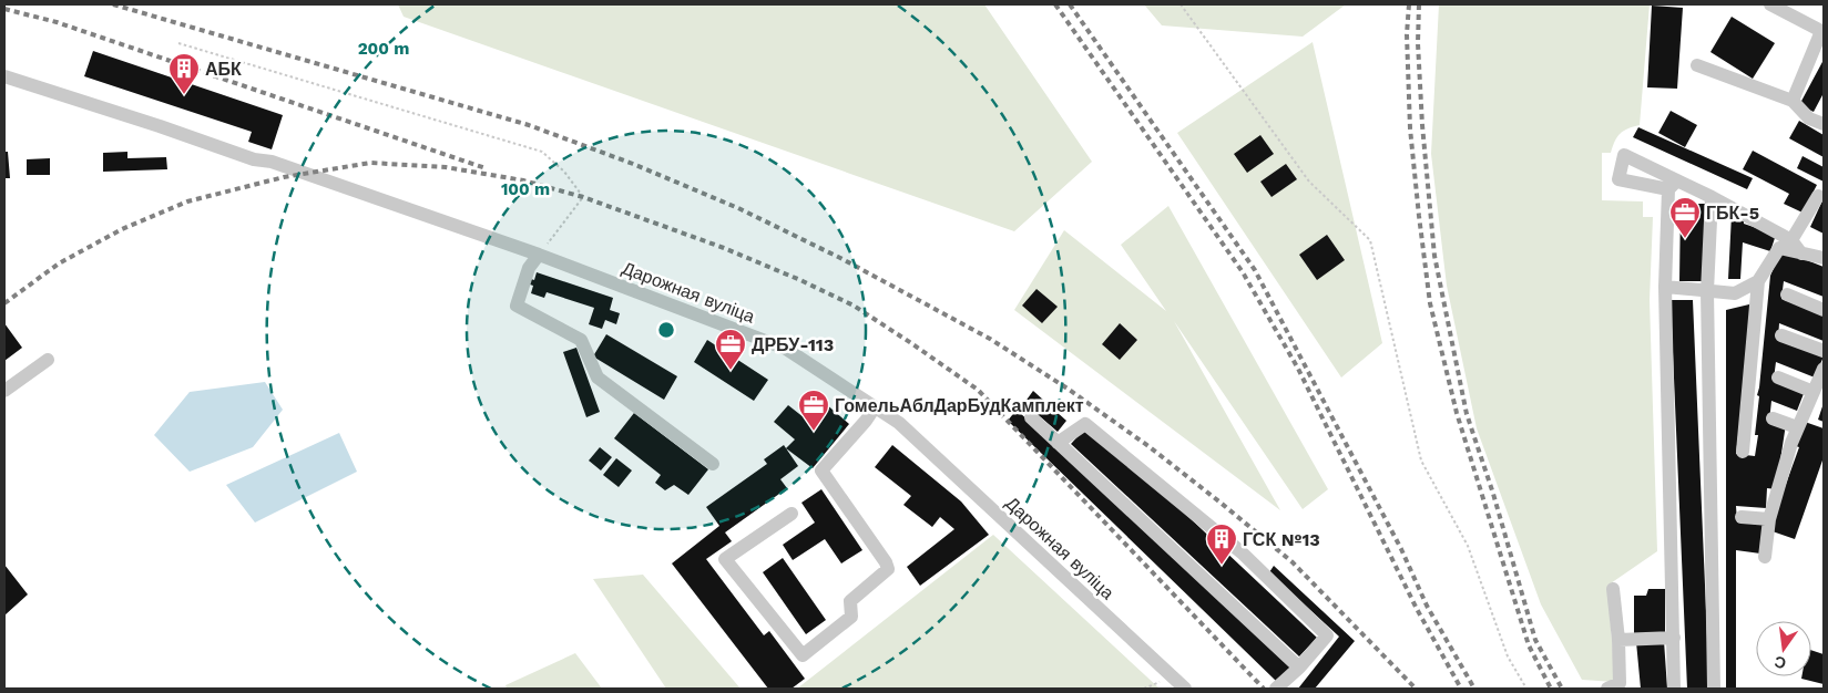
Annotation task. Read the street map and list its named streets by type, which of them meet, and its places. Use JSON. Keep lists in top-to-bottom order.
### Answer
{
  "streets": {
    "street": ["Дарожная вуліца"]
  },
  "places": {
    "building": ["АБК", "ГСК №13"],
    "office": ["ГБК-5", "ДРБУ-113", "ГомельАблДарБудКамплект"]
  },
  "north": "bottom",
  "rings": ["200 m", "100 m"]
}
